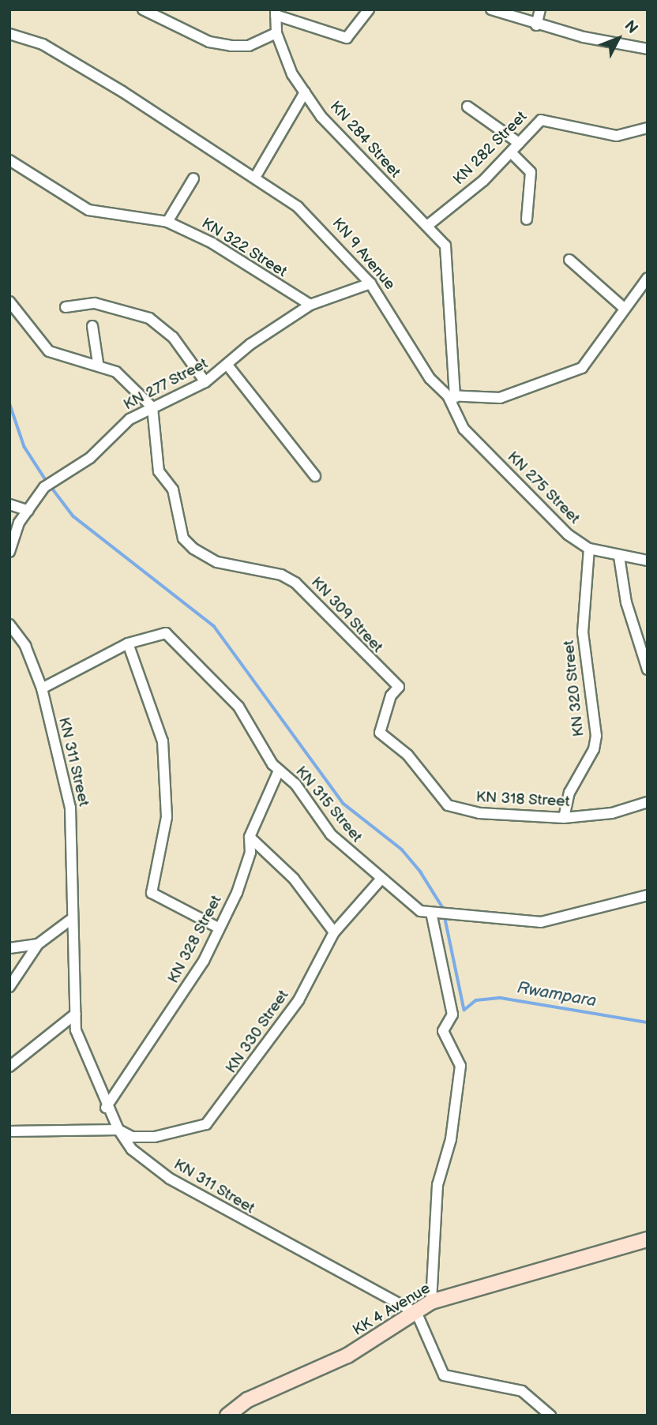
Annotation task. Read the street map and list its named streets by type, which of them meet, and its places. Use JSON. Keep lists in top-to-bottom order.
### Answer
{
  "streets": {
    "main road": ["KK 4 Avenue"],
    "street": [
      "KN 284 Street",
      "KN 282 Street",
      "KN 322 Street",
      "KN 9 Avenue",
      "KN 277 Street",
      "KN 275 Street",
      "KN 309 Street",
      "KN 320 Street",
      "KN 311 Street",
      "KN 318 Street",
      "KN 315 Street",
      "KN 328 Street",
      "KN 330 Street"
    ]
  },
  "crossings": [
    ["KN 284 Street", "KN 282 Street"],
    ["KN 284 Street", "KN 9 Avenue"],
    ["KN 284 Street", "KN 275 Street"],
    ["KN 322 Street", "KN 277 Street"],
    ["KN 9 Avenue", "KN 277 Street"],
    ["KN 9 Avenue", "KN 275 Street"],
    ["KN 277 Street", "KN 309 Street"],
    ["KN 275 Street", "KN 320 Street"],
    ["KN 309 Street", "KN 318 Street"],
    ["KN 320 Street", "KN 318 Street"],
    ["KN 311 Street", "KN 315 Street"],
    ["KN 311 Street", "KN 328 Street"],
    ["KN 311 Street", "KN 330 Street"],
    ["KN 311 Street", "KK 4 Avenue"],
    ["KN 315 Street", "KN 328 Street"],
    ["KN 315 Street", "KN 330 Street"]
  ],
  "water": ["Rwampara"],
  "north": "top right"
}
